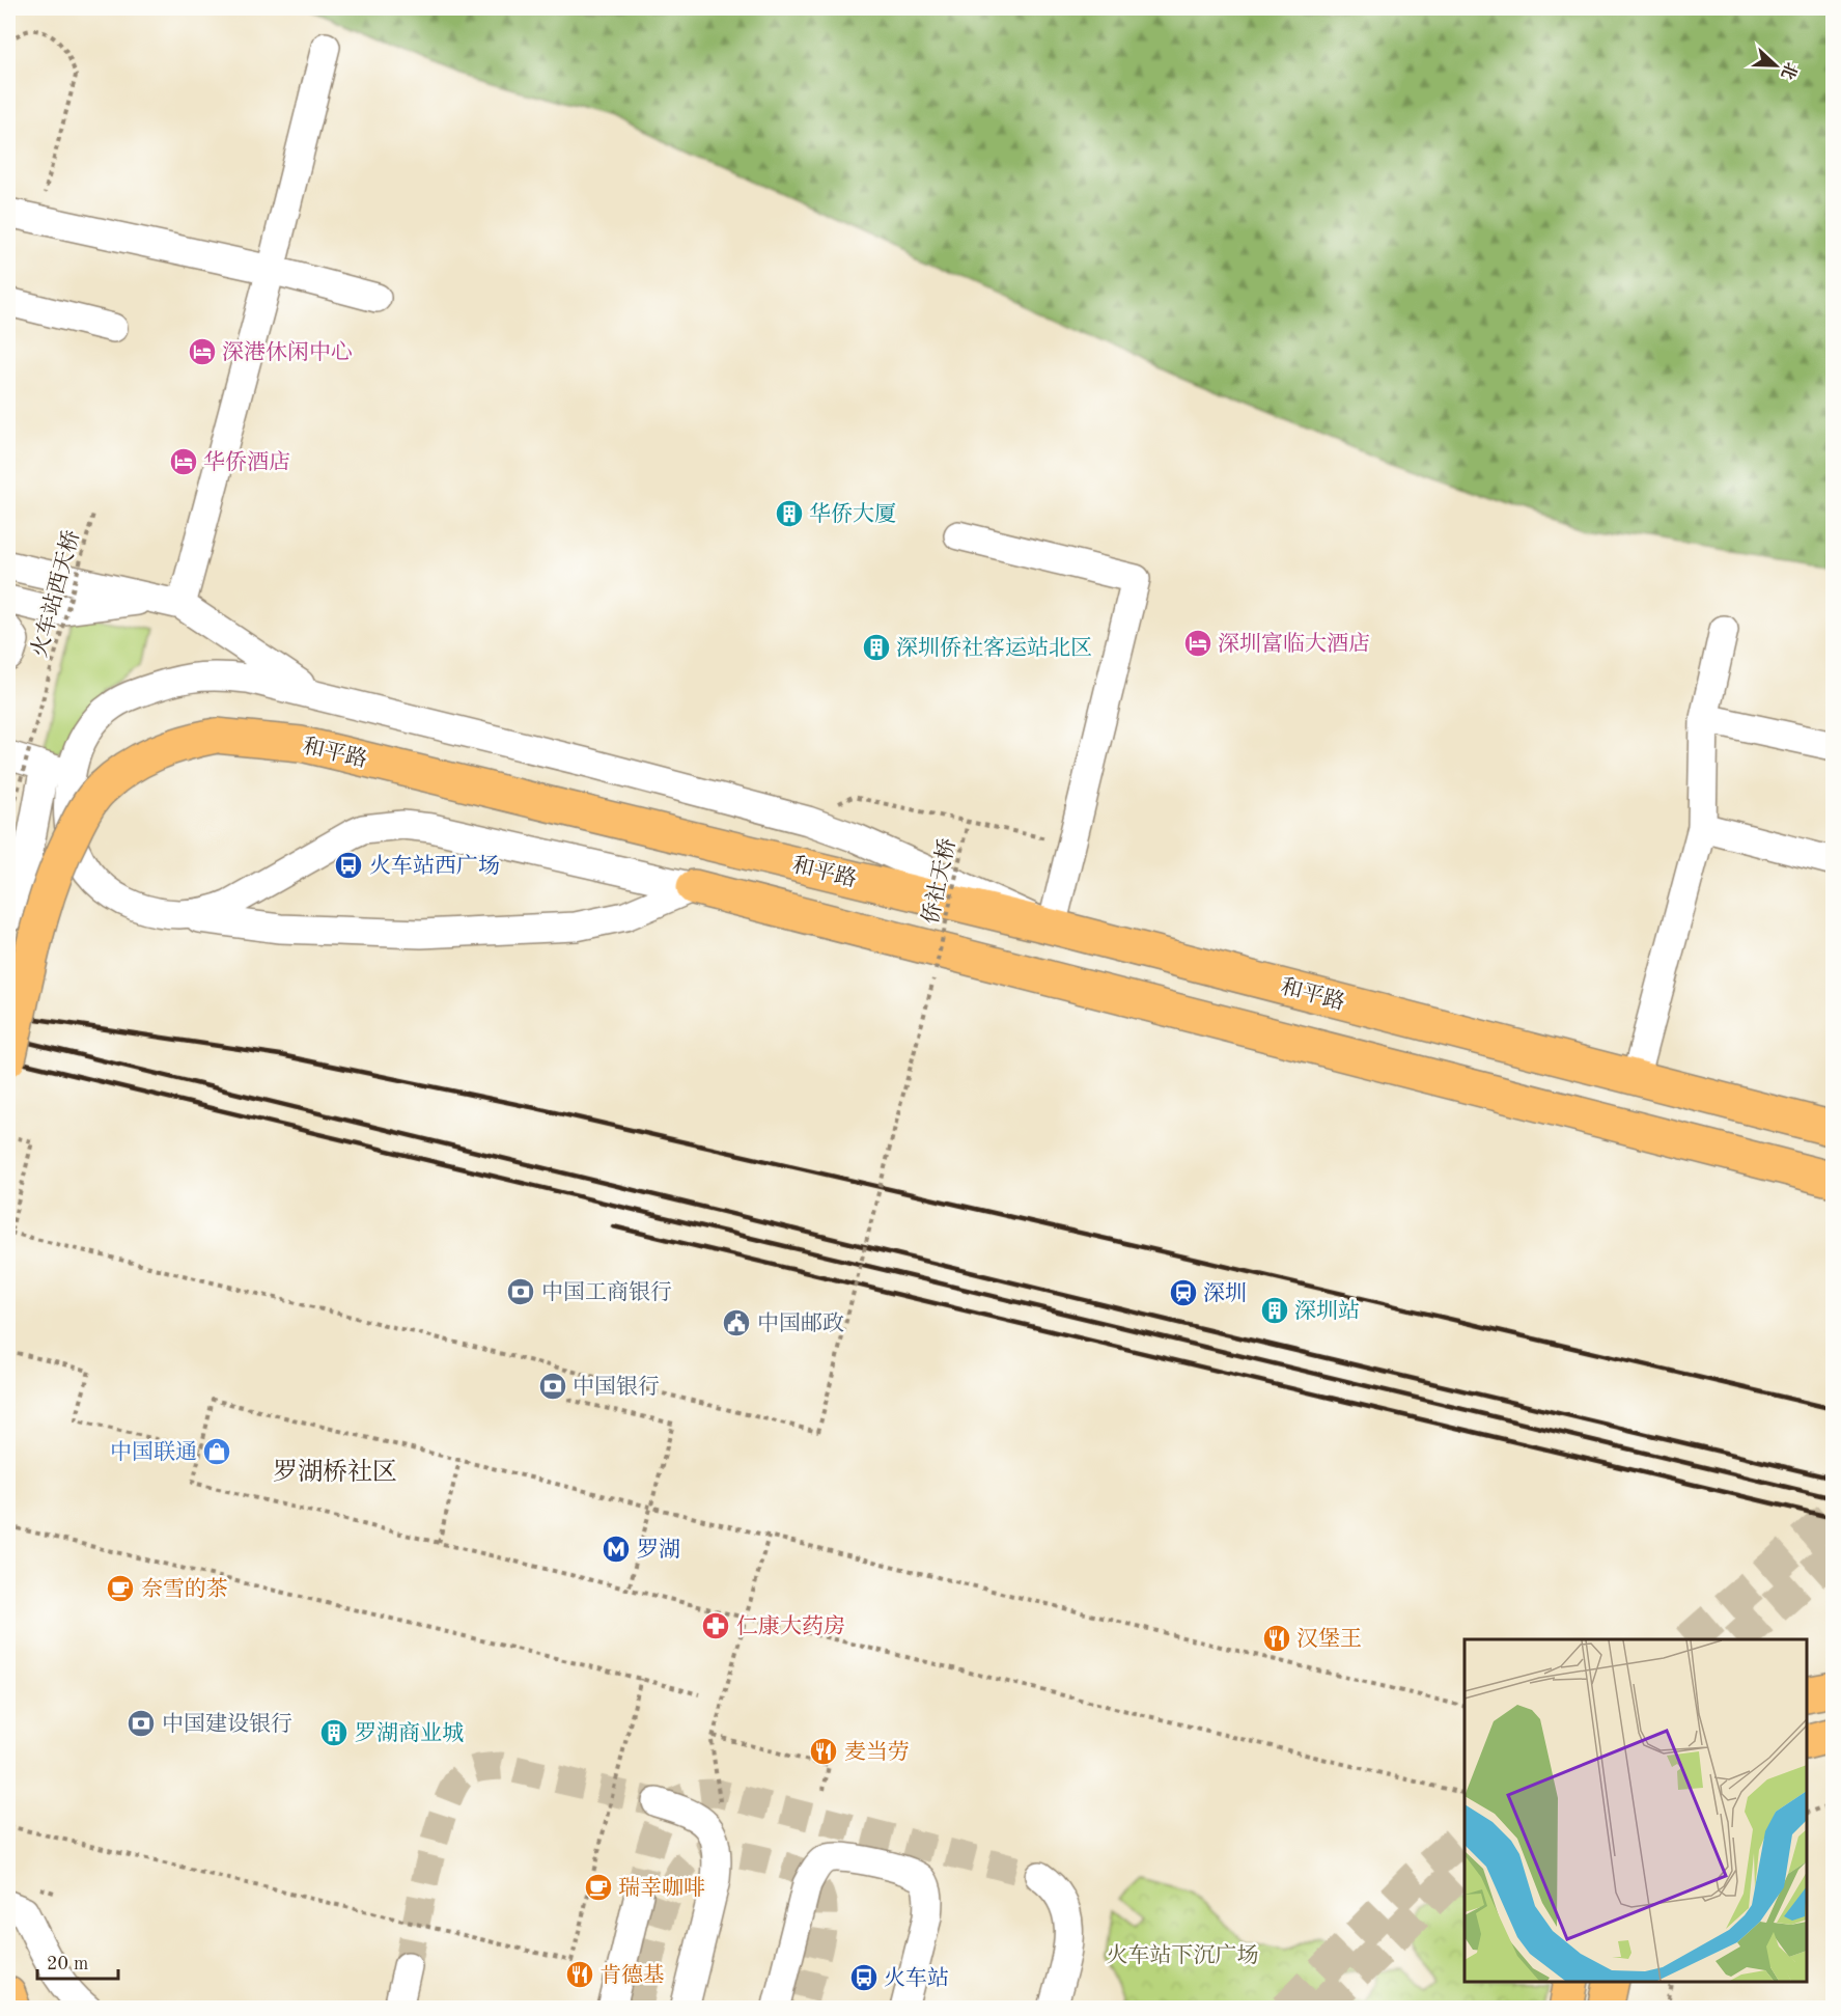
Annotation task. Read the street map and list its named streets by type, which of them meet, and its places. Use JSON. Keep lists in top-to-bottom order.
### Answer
{
  "streets": {
    "main road": ["和平路"],
    "path": ["火车站西天桥", "侨社天桥"]
  },
  "districts": ["罗湖桥社区"],
  "parks": ["火车站下沉广场"],
  "places": {
    "hotel": ["深港休闲中心", "华侨酒店", "深圳富临大酒店"],
    "building": [
      "华侨大厦",
      "深圳侨社客运站北区",
      "深圳站",
      "罗湖商业城"
    ],
    "bus stop": ["火车站西广场", "火车站"],
    "bank": ["中国工商银行", "中国银行", "中国建设银行"],
    "station": ["深圳"],
    "public building": ["中国邮政"],
    "shop": ["中国联通"],
    "metro station": ["罗湖"],
    "cafe": ["奈雪的茶", "瑞幸咖啡"],
    "pharmacy": ["仁康大药房"],
    "restaurant": ["汉堡王", "麦当劳", "肯德基"]
  },
  "scale_bar": "20 m",
  "north": "right"
}
